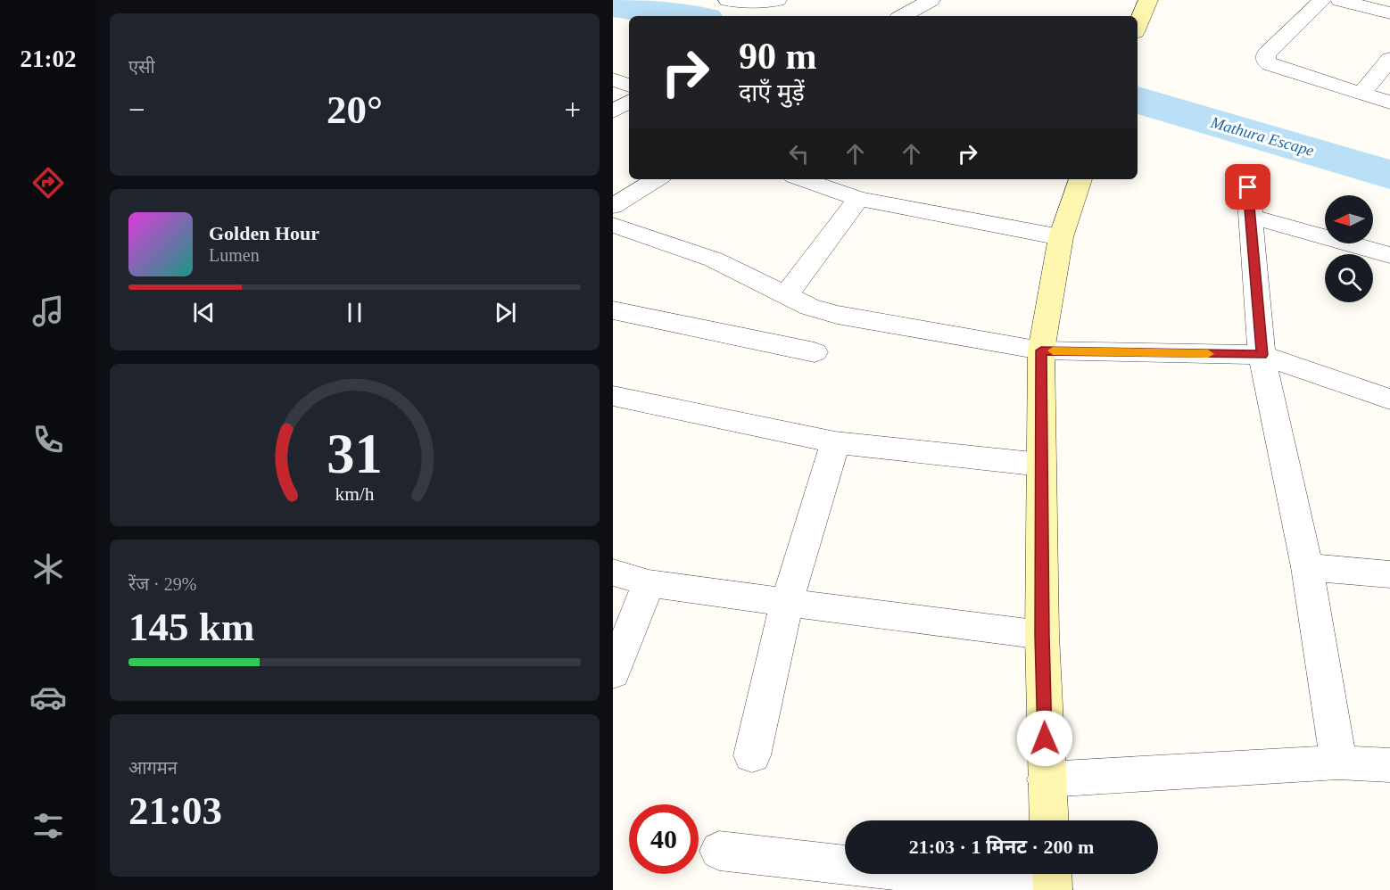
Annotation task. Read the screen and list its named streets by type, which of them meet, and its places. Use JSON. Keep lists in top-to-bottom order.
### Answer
{
  "water": ["Mathura Escape"],
  "north": "left",
  "page": {
    "tabs": "21:02",
    "tile": [
      "एसी",
      ["रेंज · 29%", "145 km"],
      ["आगमन", "21:03"]
    ],
    "turn": ["90 m", "दाएँ मुड़ें"],
    "heat": ["−", "20°", "+"],
    "song": ["Golden Hour", "Lumen"],
    "limit": "40",
    "trip": "21:03 · 1 मिनट · 200 m",
    "gauge": ["31", "km/h"]
  }
}
